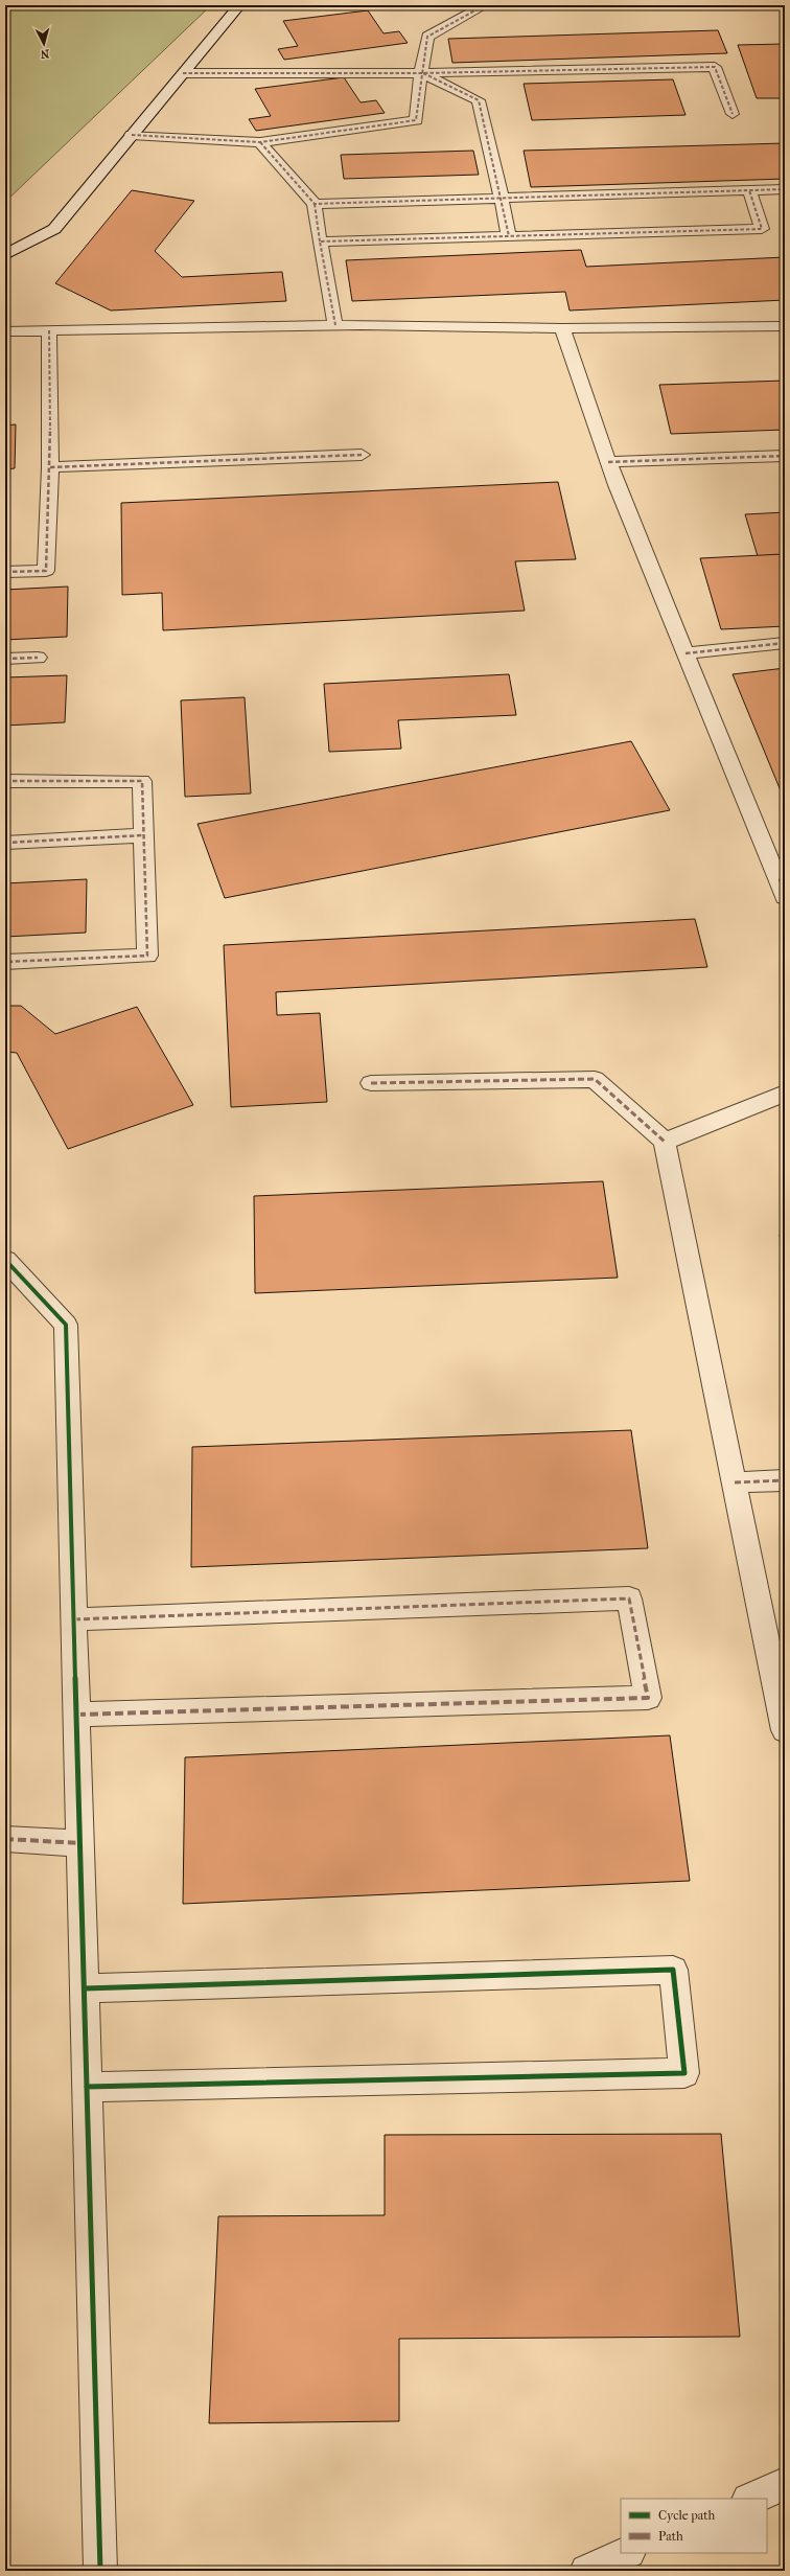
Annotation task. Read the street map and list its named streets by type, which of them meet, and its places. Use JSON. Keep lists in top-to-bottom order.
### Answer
{
  "legend": ["Cycle path", "Path"],
  "north": "bottom"
}
